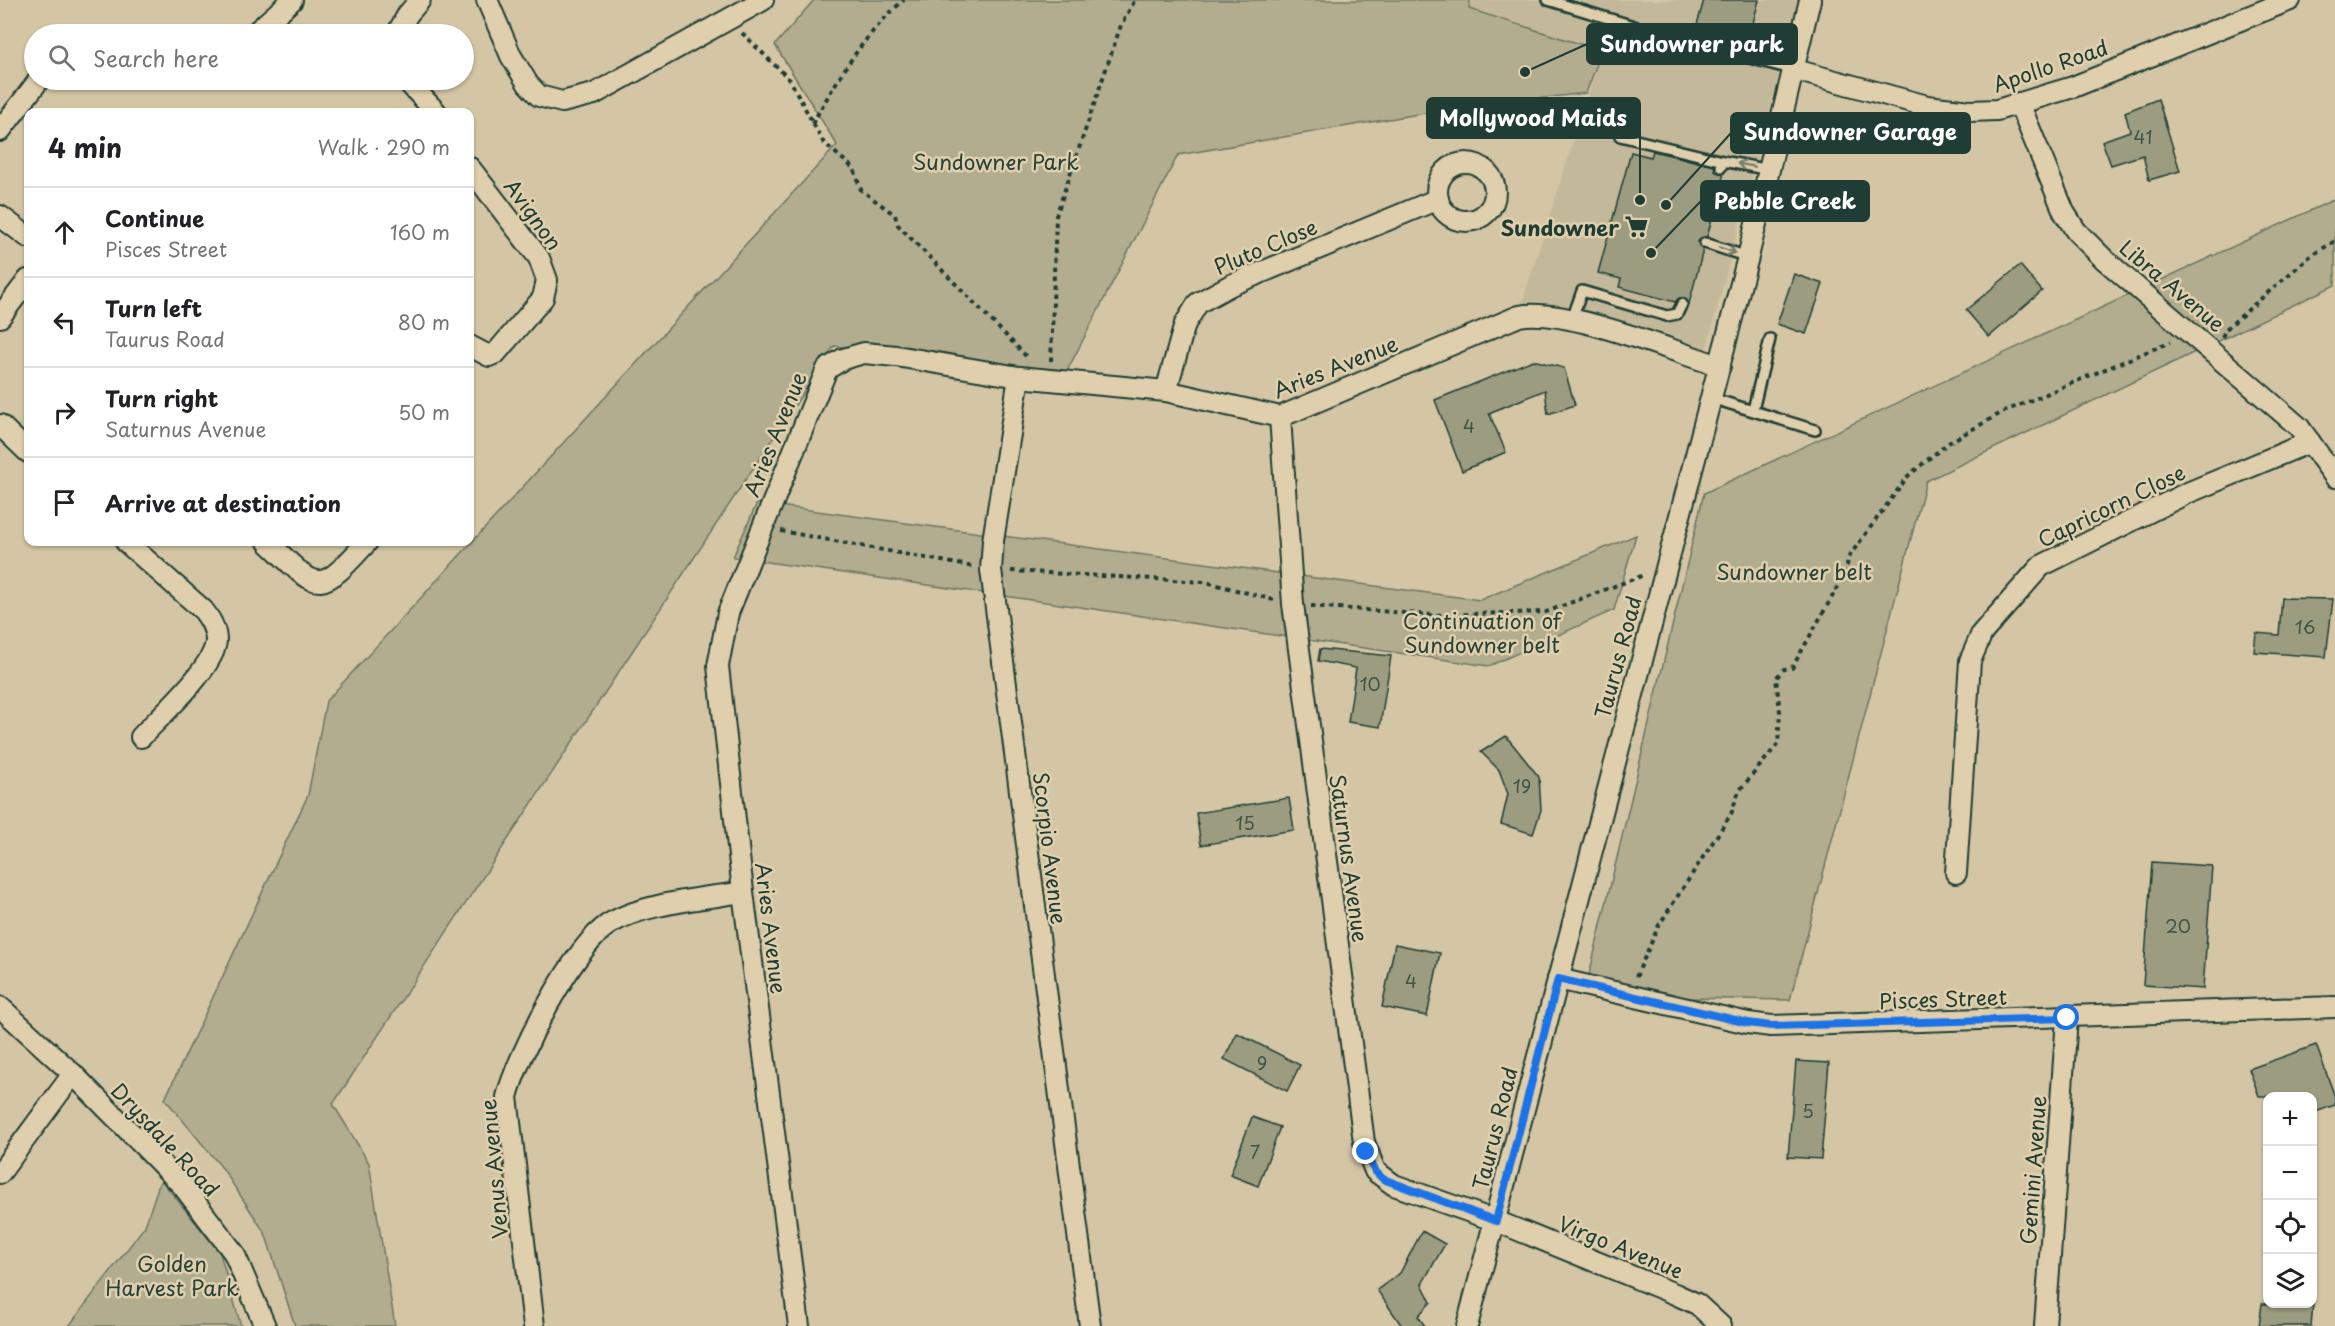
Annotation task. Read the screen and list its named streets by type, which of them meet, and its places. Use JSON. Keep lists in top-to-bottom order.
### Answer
{
  "streets": {
    "street": [
      "Apollo Road",
      "Avignon",
      "Pluto Close",
      "Libra Avenue",
      "Aries Avenue",
      "Capricorn Close",
      "Taurus Road",
      "Scorpio Avenue",
      "Saturnus Avenue",
      "Pisces Street",
      "Drysdale Road",
      "Venus Avenue",
      "Gemini Avenue",
      "Virgo Avenue"
    ]
  },
  "crossings": [
    ["Apollo Road", "Libra Avenue"],
    ["Apollo Road", "Taurus Road"],
    ["Pluto Close", "Aries Avenue"],
    ["Libra Avenue", "Capricorn Close"],
    ["Aries Avenue", "Taurus Road"],
    ["Aries Avenue", "Scorpio Avenue"],
    ["Aries Avenue", "Saturnus Avenue"],
    ["Aries Avenue", "Venus Avenue"],
    ["Taurus Road", "Saturnus Avenue"],
    ["Taurus Road", "Pisces Street"],
    ["Taurus Road", "Virgo Avenue"],
    ["Saturnus Avenue", "Virgo Avenue"],
    ["Pisces Street", "Gemini Avenue"]
  ],
  "parks": [
    "Sundowner Park",
    "Sundowner belt",
    "Continuation of Sundowner belt",
    "Golden Harvest Park"
  ],
  "places": {
    "other": [
      "Sundowner park",
      "Mollywood Maids",
      "Sundowner Garage",
      "Pebble Creek"
    ],
    "supermarket": ["Sundowner"]
  },
  "house_numbers": [
    "41",
    "4",
    "16",
    "10",
    "19",
    "15",
    "20",
    "4",
    "9",
    "5",
    "7"
  ],
  "page": {
    "search": "Search here",
    "heading": ["4 min", "Walk · 290 m"],
    "list": [
      ["Continue", "Pisces Street", "160 m"],
      ["Turn left", "Taurus Road", "80 m"],
      ["Turn right", "Saturnus Avenue", "50 m"],
      "Arrive at destination"
    ],
    "map_buttons": ["+", "−"]
  }
}
